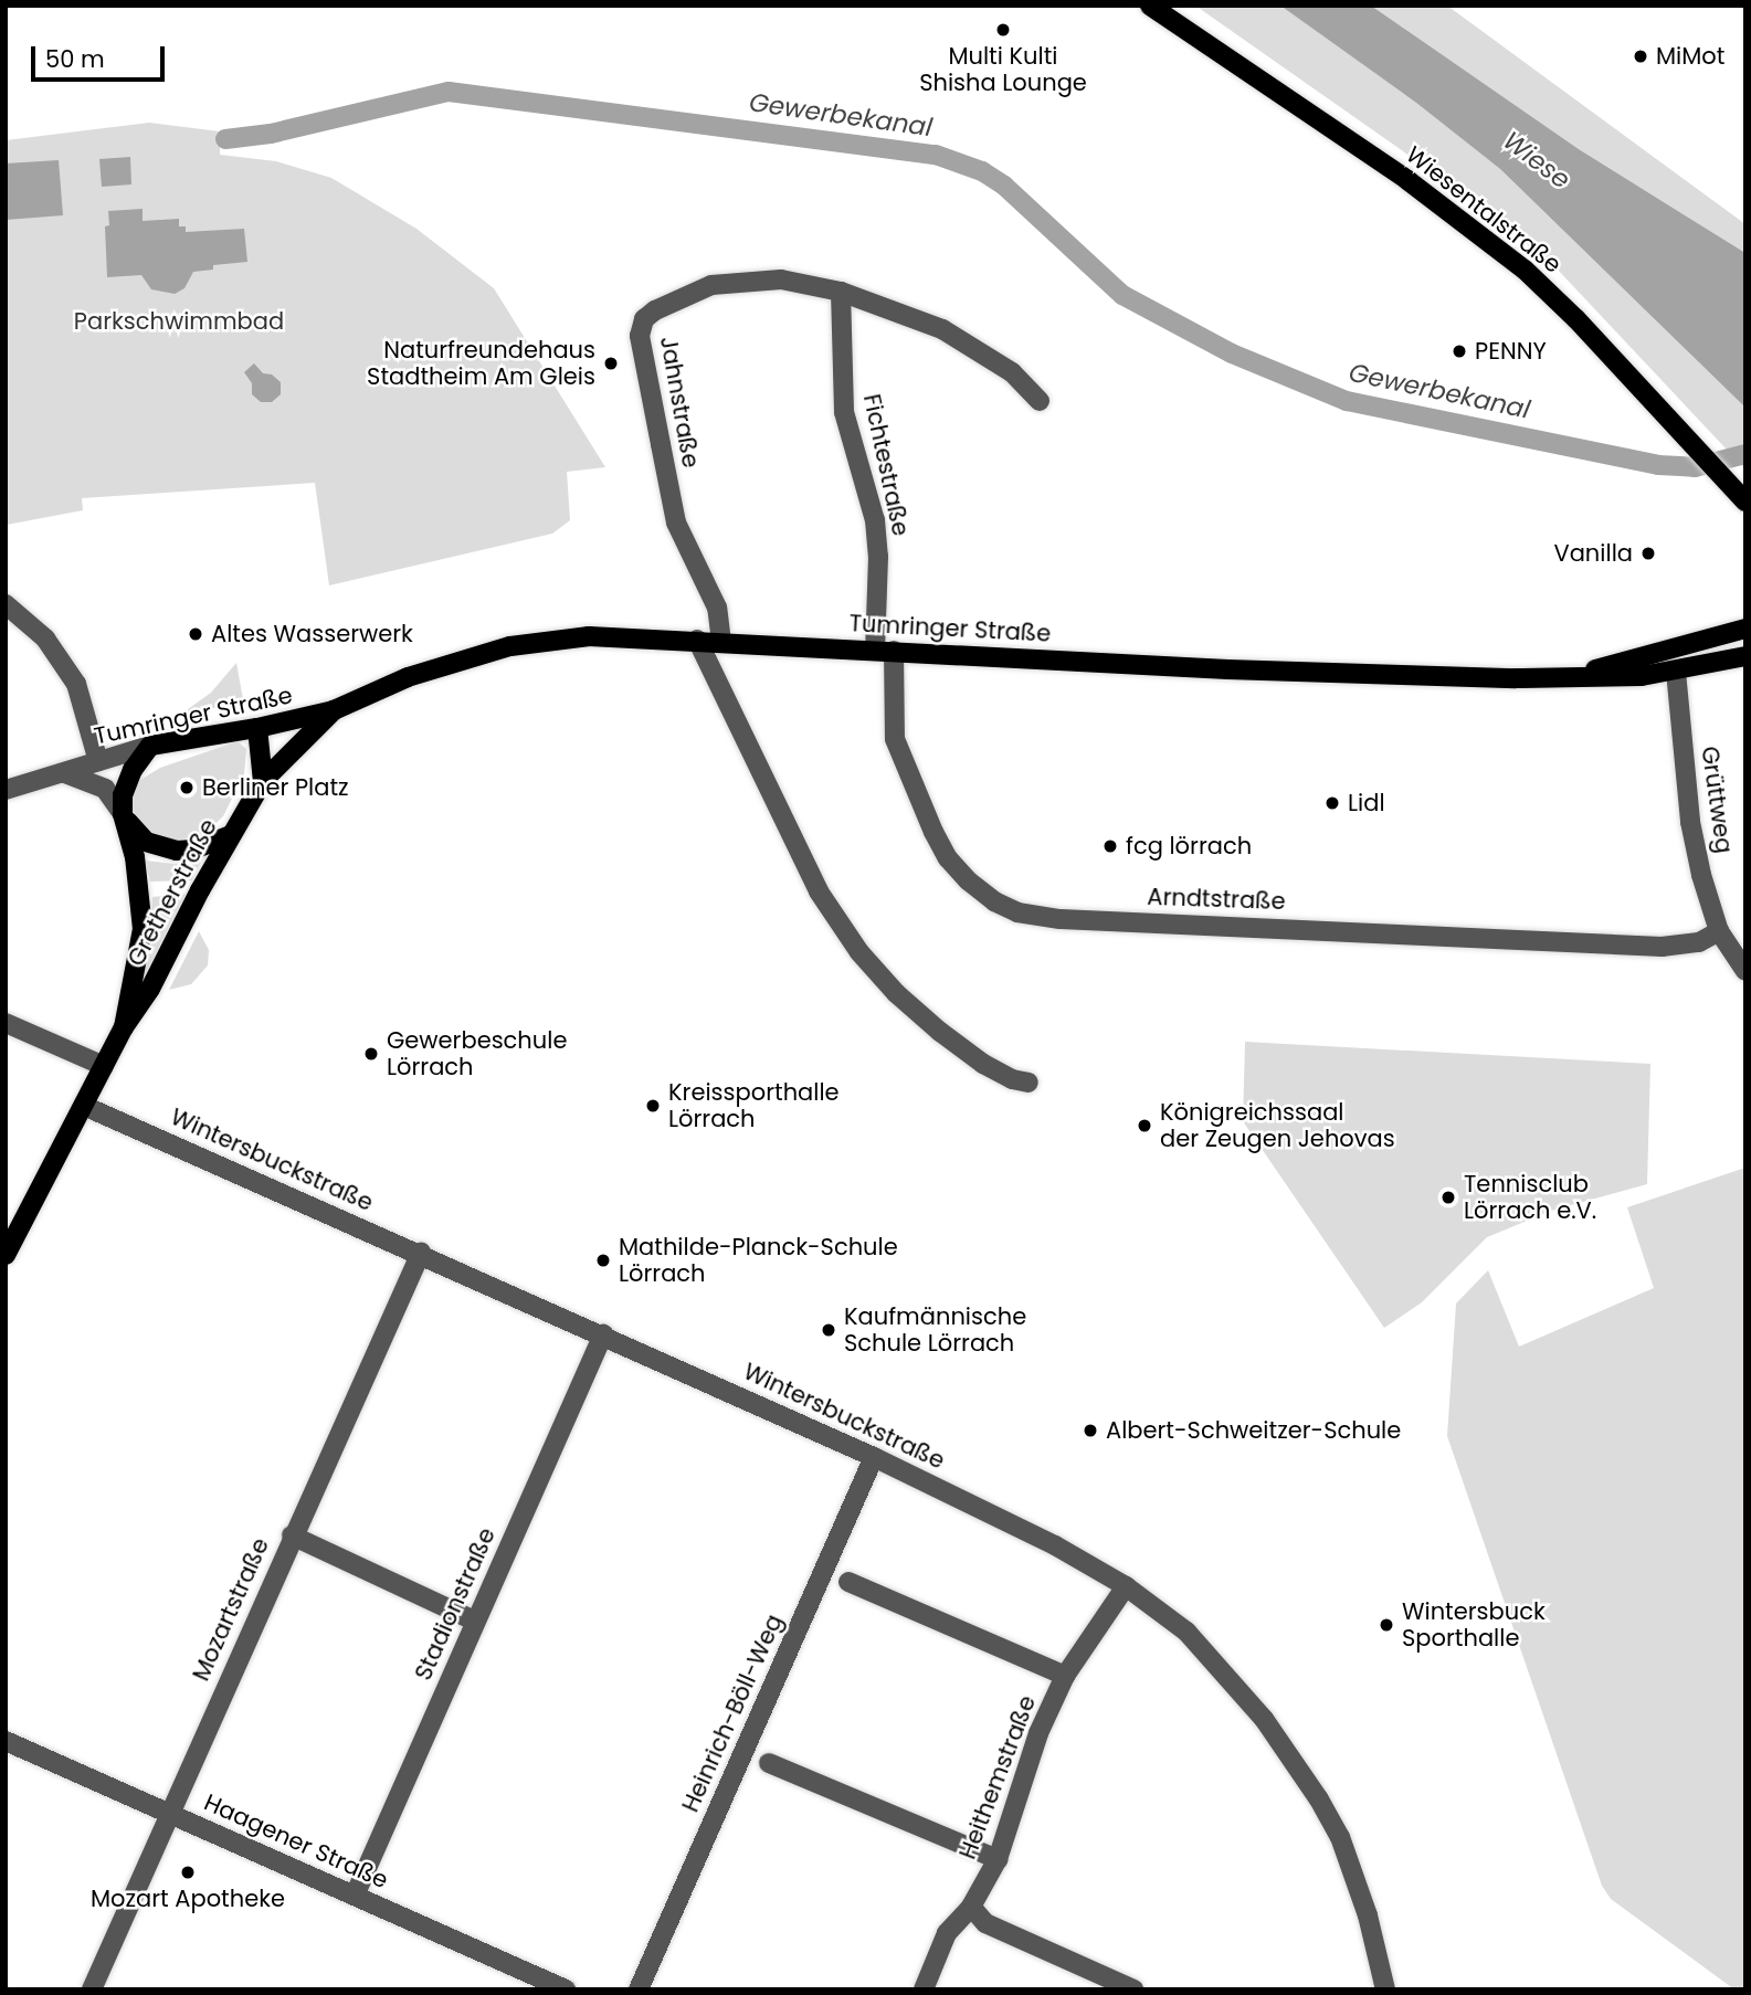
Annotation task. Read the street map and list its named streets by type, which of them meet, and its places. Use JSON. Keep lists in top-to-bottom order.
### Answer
{
  "streets": {
    "main road": ["Wiesentalstraße", "Tumringer Straße", "Gretherstraße"],
    "street": [
      "Jahnstraße",
      "Fichtestraße",
      "Grüttweg",
      "Arndtstraße",
      "Wintersbuckstraße",
      "Stadionstraße",
      "Mozartstraße",
      "Heinrich-Böll-Weg",
      "Heithemstraße",
      "Haagener Straße"
    ]
  },
  "crossings": [
    ["Jahnstraße", "Fichtestraße"],
    ["Jahnstraße", "Tumringer Straße"],
    ["Fichtestraße", "Tumringer Straße"],
    ["Fichtestraße", "Arndtstraße"],
    ["Tumringer Straße", "Grüttweg"],
    ["Tumringer Straße", "Gretherstraße"],
    ["Tumringer Straße", "Arndtstraße"],
    ["Grüttweg", "Arndtstraße"],
    ["Gretherstraße", "Wintersbuckstraße"],
    ["Wintersbuckstraße", "Stadionstraße"],
    ["Wintersbuckstraße", "Mozartstraße"],
    ["Wintersbuckstraße", "Heinrich-Böll-Weg"],
    ["Wintersbuckstraße", "Heithemstraße"],
    ["Stadionstraße", "Haagener Straße"],
    ["Mozartstraße", "Haagener Straße"]
  ],
  "water": ["Gewerbekanal", "Wiese"],
  "parks": ["Parkschwimmbad"],
  "places": [
    "Multi Kulti Shisha Lounge",
    "MiMot",
    "PENNY",
    "Naturfreundehaus Stadtheim Am Gleis",
    "Vanilla",
    "Altes Wasserwerk",
    "Berliner Platz",
    "Lidl",
    "fcg lörrach",
    "Gewerbeschule Lörrach",
    "Kreissporthalle Lörrach",
    "Königreichssaal der Zeugen Jehovas",
    "Tennisclub Lörrach e.V.",
    "Mathilde-Planck-Schule Lörrach",
    "Kaufmännische Schule Lörrach",
    "Albert-Schweitzer-Schule",
    "Wintersbuck Sporthalle",
    "Mozart Apotheke"
  ],
  "scale_bar": "50 m"
}
